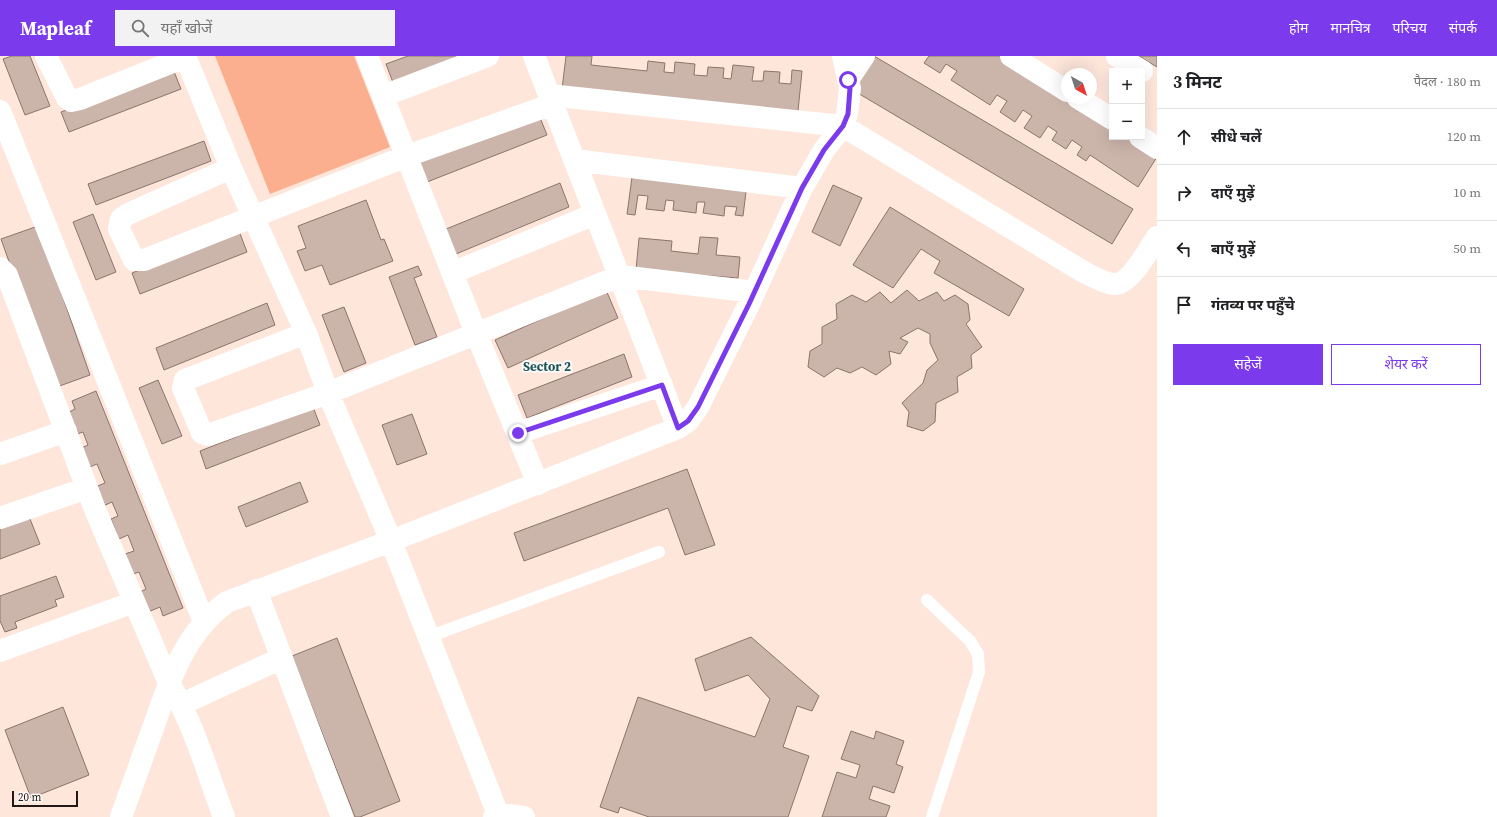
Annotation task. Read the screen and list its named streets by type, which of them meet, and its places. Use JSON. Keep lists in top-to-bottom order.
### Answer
{
  "districts": ["Sector 2"],
  "scale_bar": "20 m",
  "north": "bottom right",
  "page": {
    "header": "Mapleaf",
    "search": "यहाँ खोजें",
    "nav": [
      "होम",
      "मानचित्र",
      "परिचय",
      "संपर्क"
    ],
    "heading": ["3 मिनट", "पैदल · 180 m"],
    "map_buttons": ["+", "−"],
    "list": [
      ["सीधे चलें", "120 m"],
      ["दाएँ मुड़ें", "10 m"],
      ["बाएँ मुड़ें", "50 m"],
      "गंतव्य पर पहुँचे"
    ],
    "buttons": ["सहेजें", "शेयर करें"],
    "scale": "20 m"
  }
}
